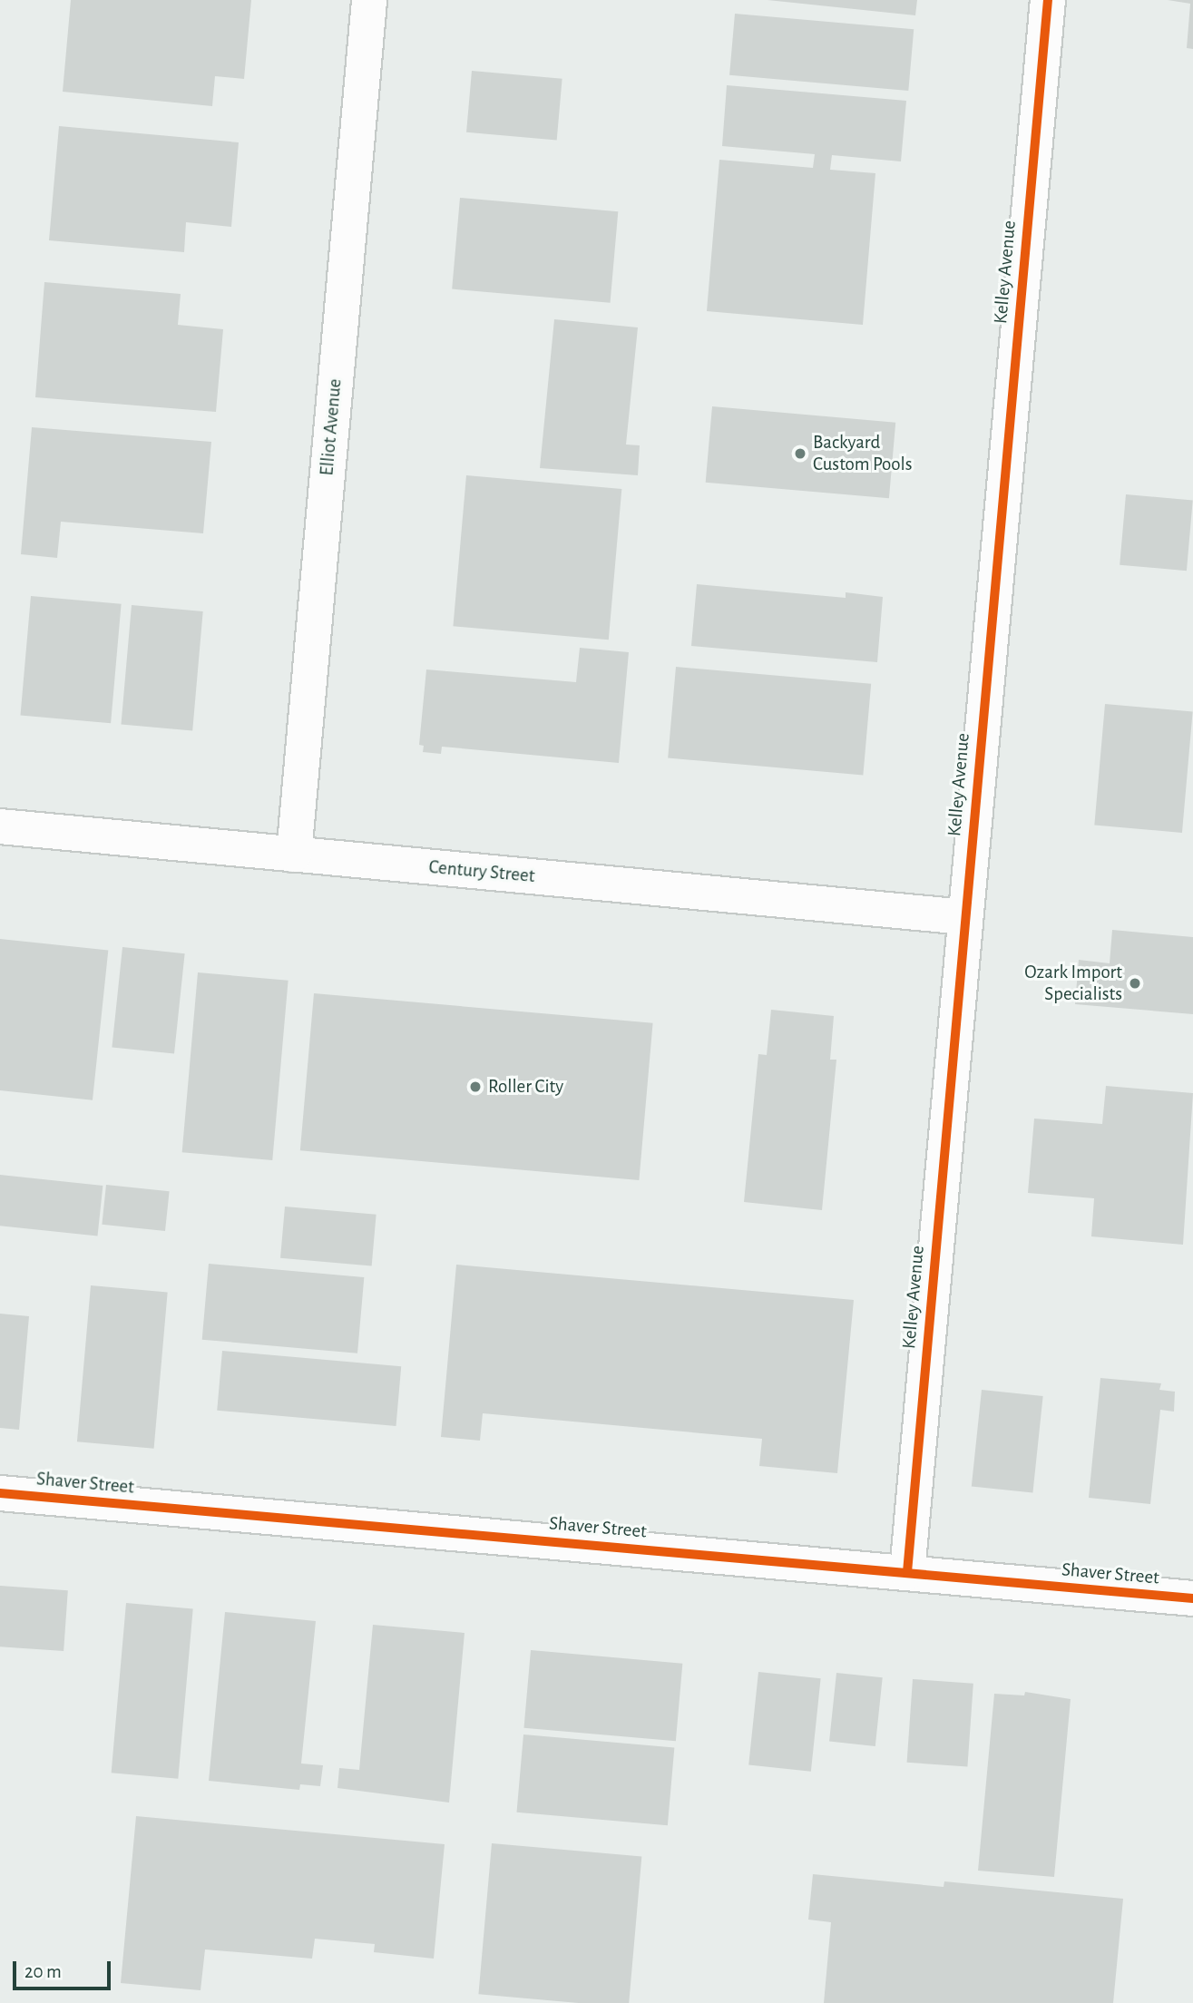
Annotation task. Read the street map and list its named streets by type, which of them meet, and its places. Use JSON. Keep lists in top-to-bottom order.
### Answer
{
  "streets": {
    "street": [
      "Kelley Avenue",
      "Elliot Avenue",
      "Century Street",
      "Shaver Street"
    ]
  },
  "crossings": [
    ["Kelley Avenue", "Century Street"],
    ["Kelley Avenue", "Shaver Street"],
    ["Elliot Avenue", "Century Street"]
  ],
  "places": ["Backyard Custom Pools", "Ozark Import Specialists", "Roller City"],
  "scale_bar": "20 m"
}
